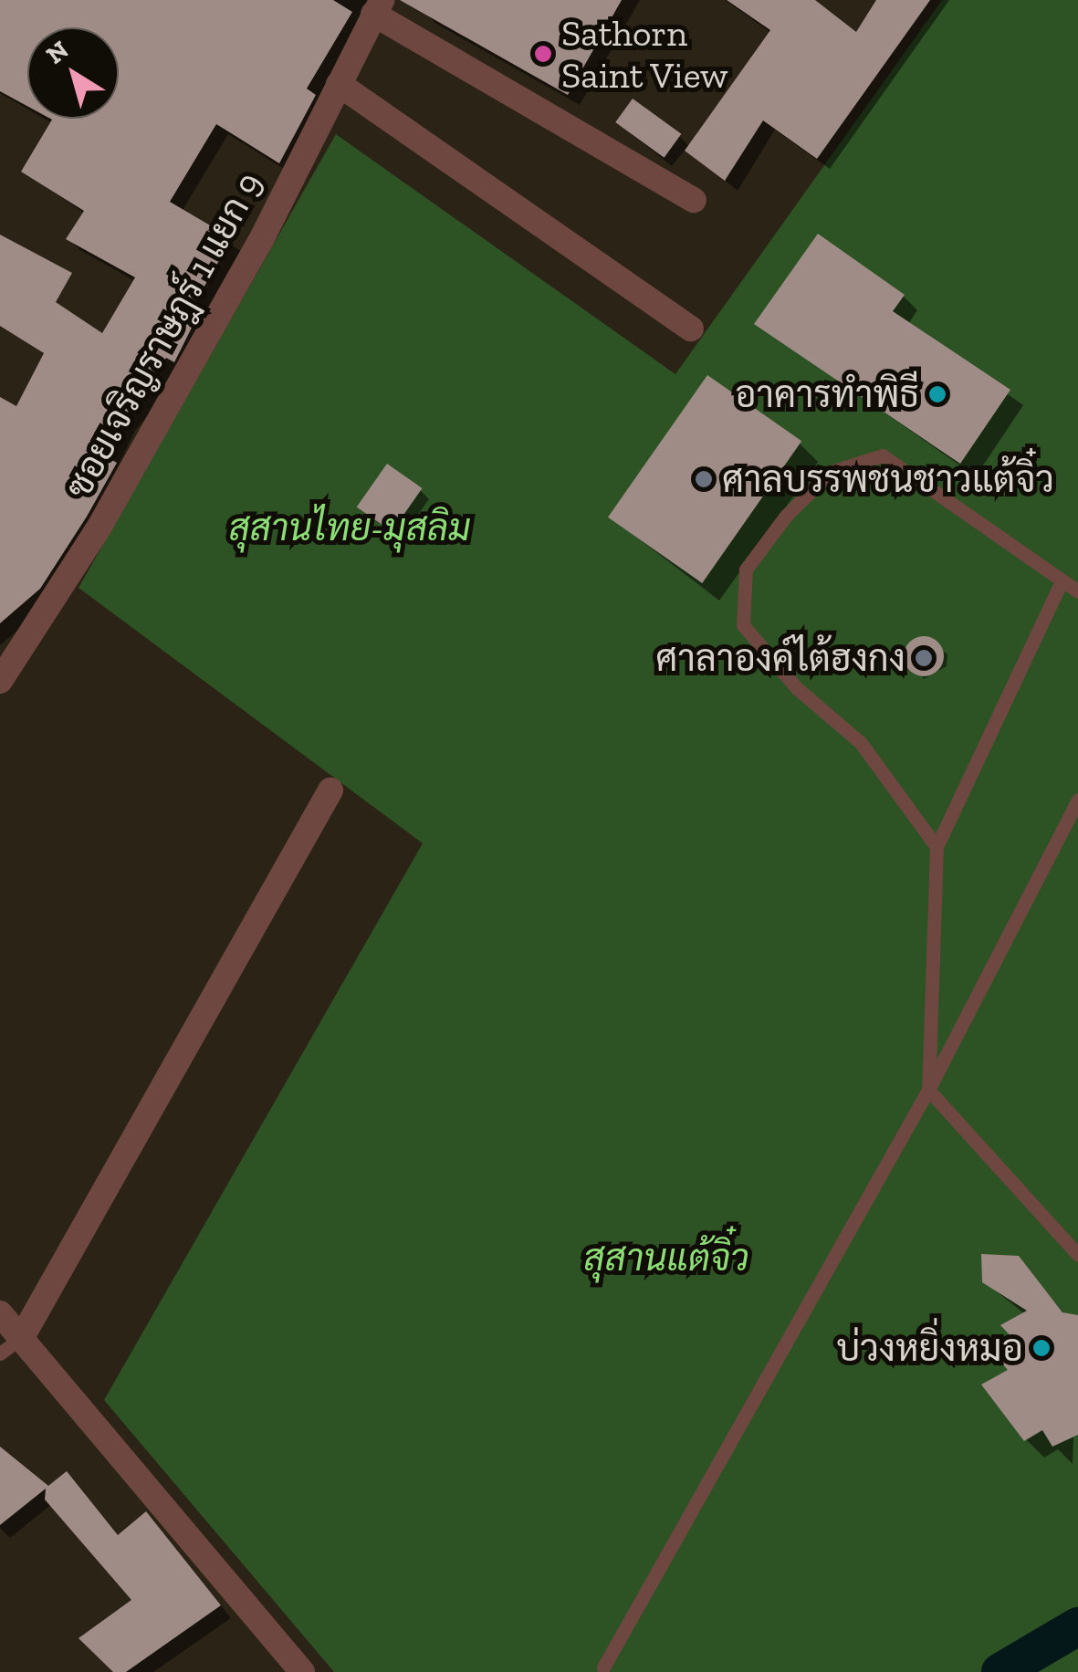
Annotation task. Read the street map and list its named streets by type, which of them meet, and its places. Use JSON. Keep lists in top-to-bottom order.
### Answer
{
  "streets": {
    "street": ["ซอยเจริญราษฎร์ 1 แยก 9"]
  },
  "parks": ["สุสานไทย-มุสลิม", "สุสานแต้จิ๋ว"],
  "places": [
    "Sathorn Saint View",
    "อาคารทำพิธี",
    "ศาลบรรพชนชาวแต้จิ๋ว",
    "ศาลาองค์ไต้ฮงกง",
    "บ่วงหยิ่งหมอ"
  ],
  "north": "top left"
}
